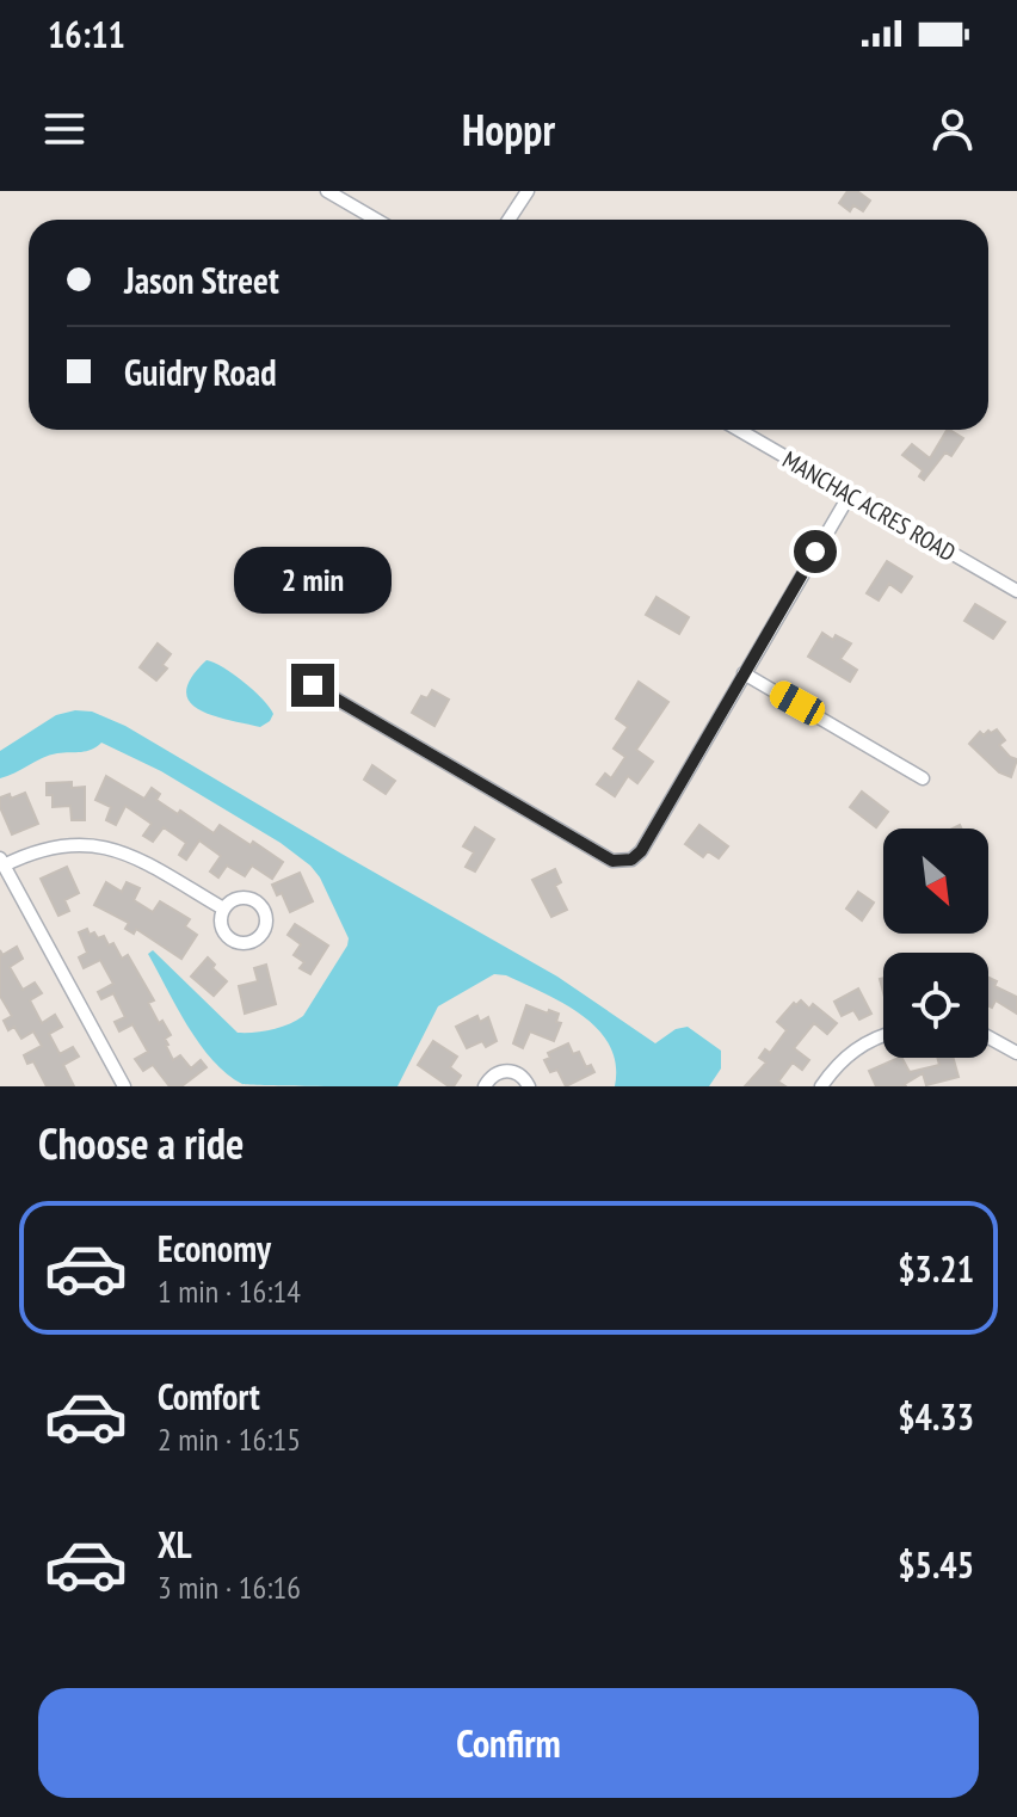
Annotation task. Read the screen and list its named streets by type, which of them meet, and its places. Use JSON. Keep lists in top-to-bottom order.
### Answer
{
  "streets": {
    "street": ["MANCHAC ACRES ROAD"]
  },
  "north": "bottom right",
  "page": {
    "status": "16:11",
    "header": "Hoppr",
    "banner": ["Jason Street", "Guidry Road"],
    "bubble": "2 min",
    "heading": "Choose a ride",
    "list": [
      {
        "name": "Economy",
        "note": "1 min · 16:14",
        "value": "$3.21"
      },
      {
        "name": "Comfort",
        "note": "2 min · 16:15",
        "value": "$4.33"
      },
      {
        "name": "XL",
        "note": "3 min · 16:16",
        "value": "$5.45"
      }
    ],
    "buttons": "Confirm"
  }
}
